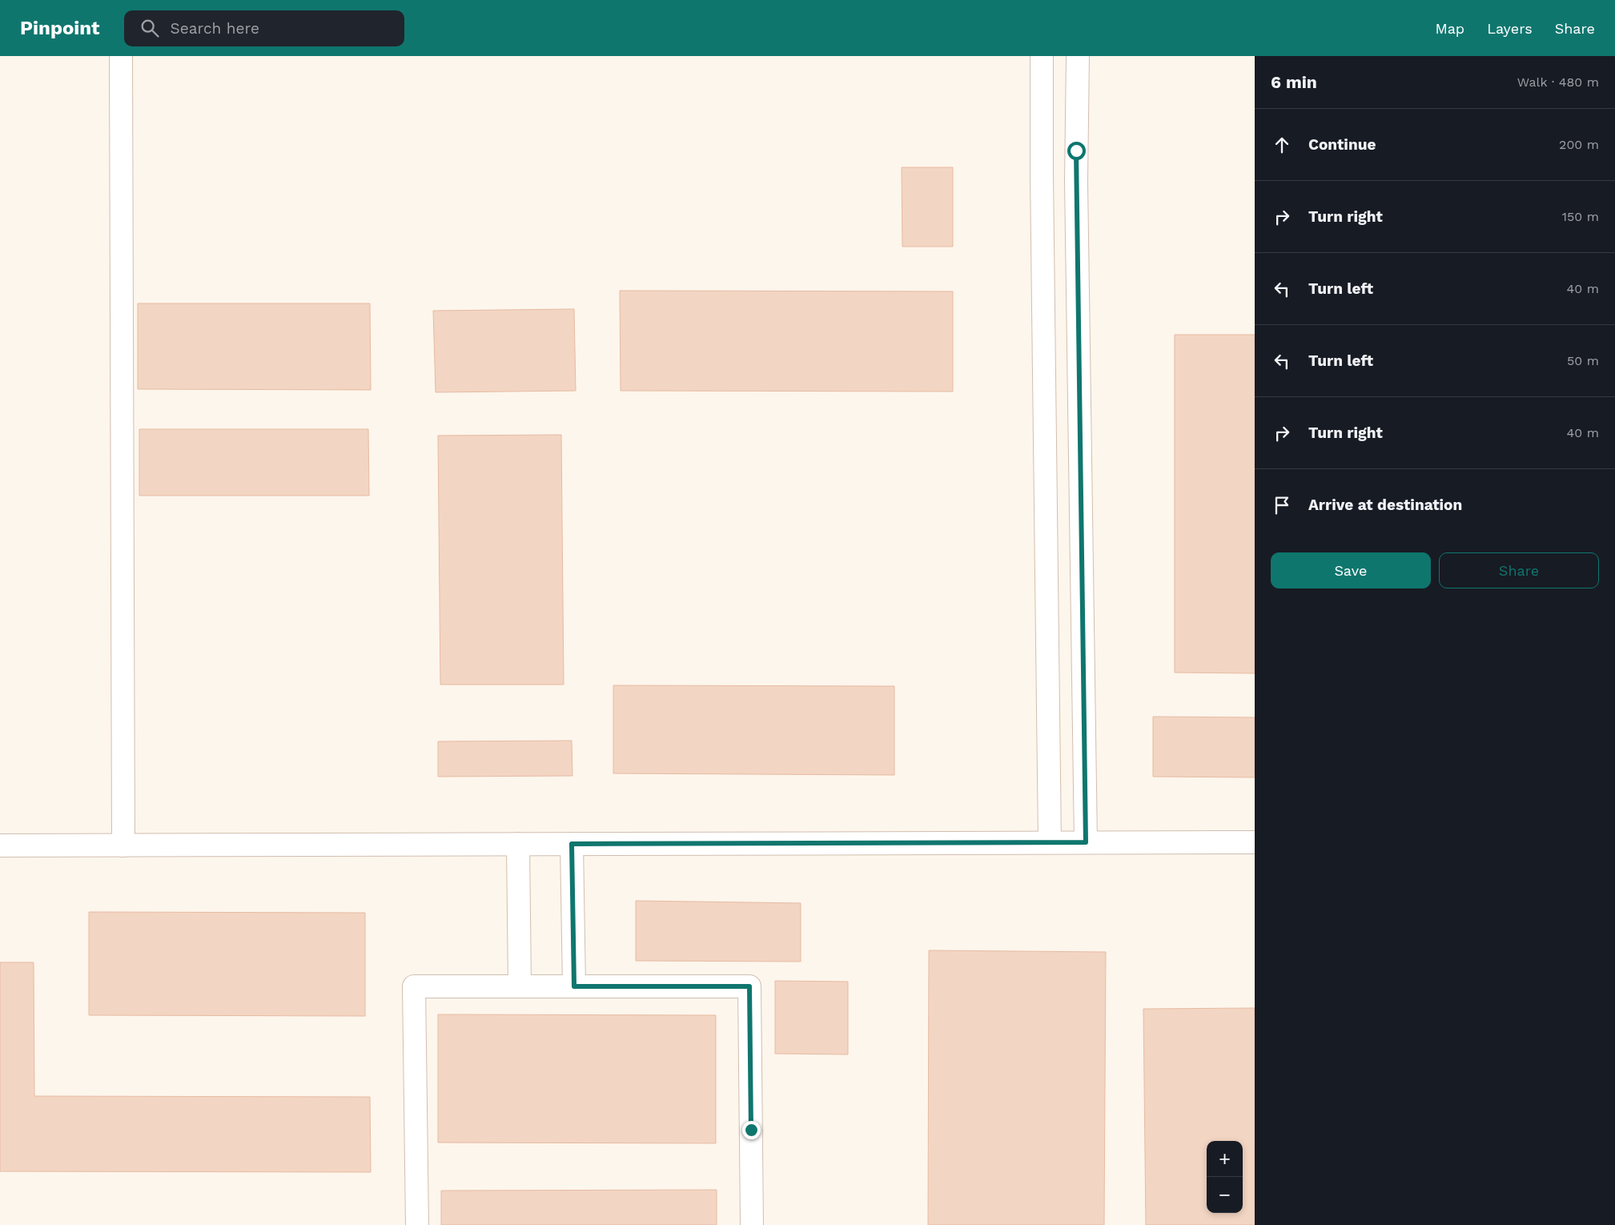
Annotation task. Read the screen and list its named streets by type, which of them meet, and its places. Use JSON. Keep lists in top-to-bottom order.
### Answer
{
  "page": {
    "header": "Pinpoint",
    "search": "Search here",
    "nav": ["Map", "Layers", "Share"],
    "heading": ["6 min", "Walk · 480 m"],
    "list": [
      ["Continue", "200 m"],
      ["Turn right", "150 m"],
      ["Turn left", "40 m"],
      ["Turn left", "50 m"],
      ["Turn right", "40 m"],
      "Arrive at destination"
    ],
    "buttons": ["Save", "Share"],
    "map_buttons": ["+", "−"]
  }
}
